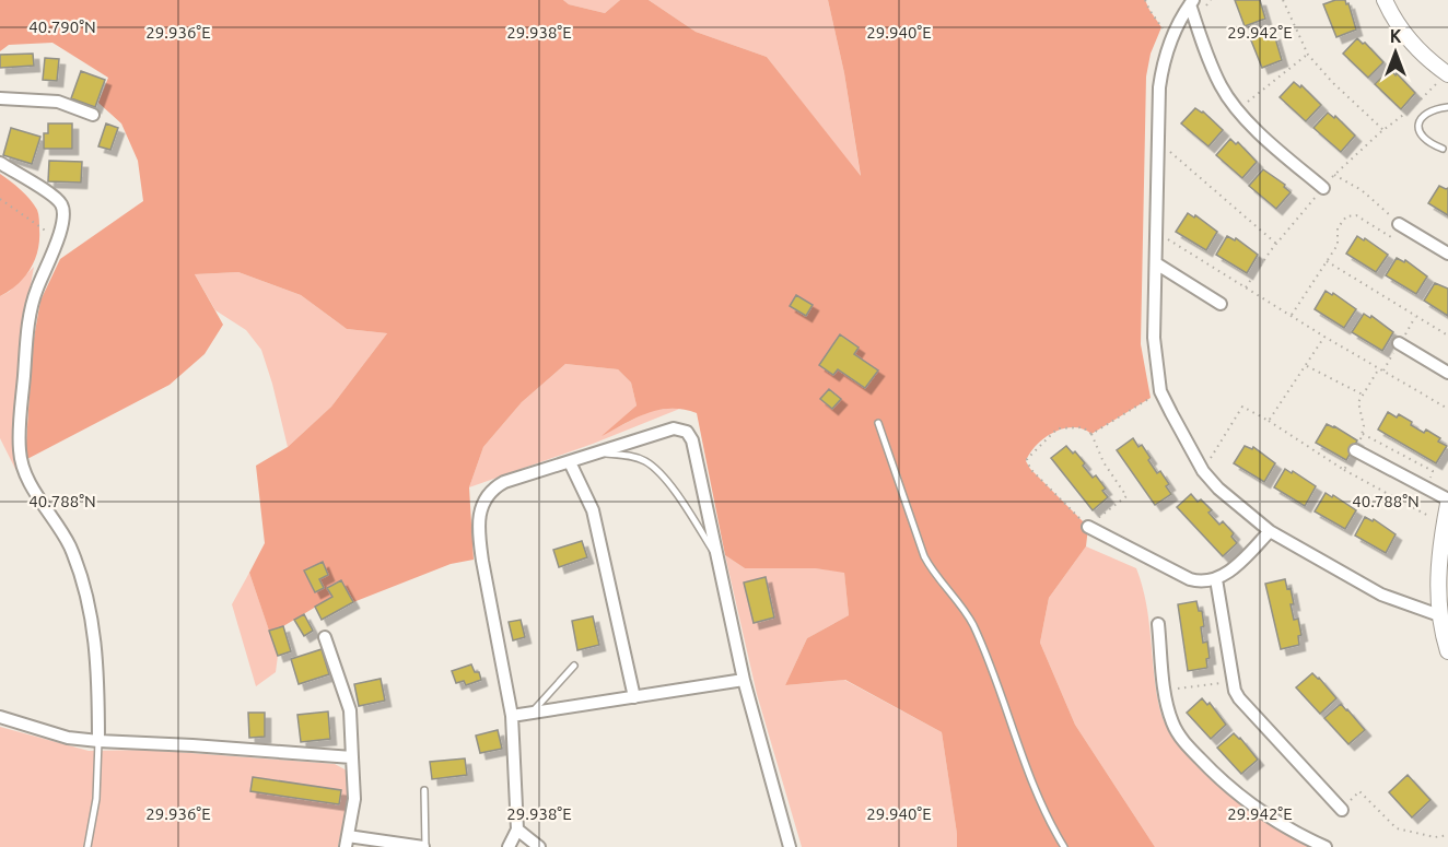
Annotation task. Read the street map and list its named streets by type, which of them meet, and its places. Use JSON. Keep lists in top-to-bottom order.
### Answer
{
  "north": "top",
  "coordinates": [
    "40.790°N",
    "29.936°E",
    "29.938°E",
    "29.940°E",
    "29.942°E",
    "40.788°N"
  ]
}
